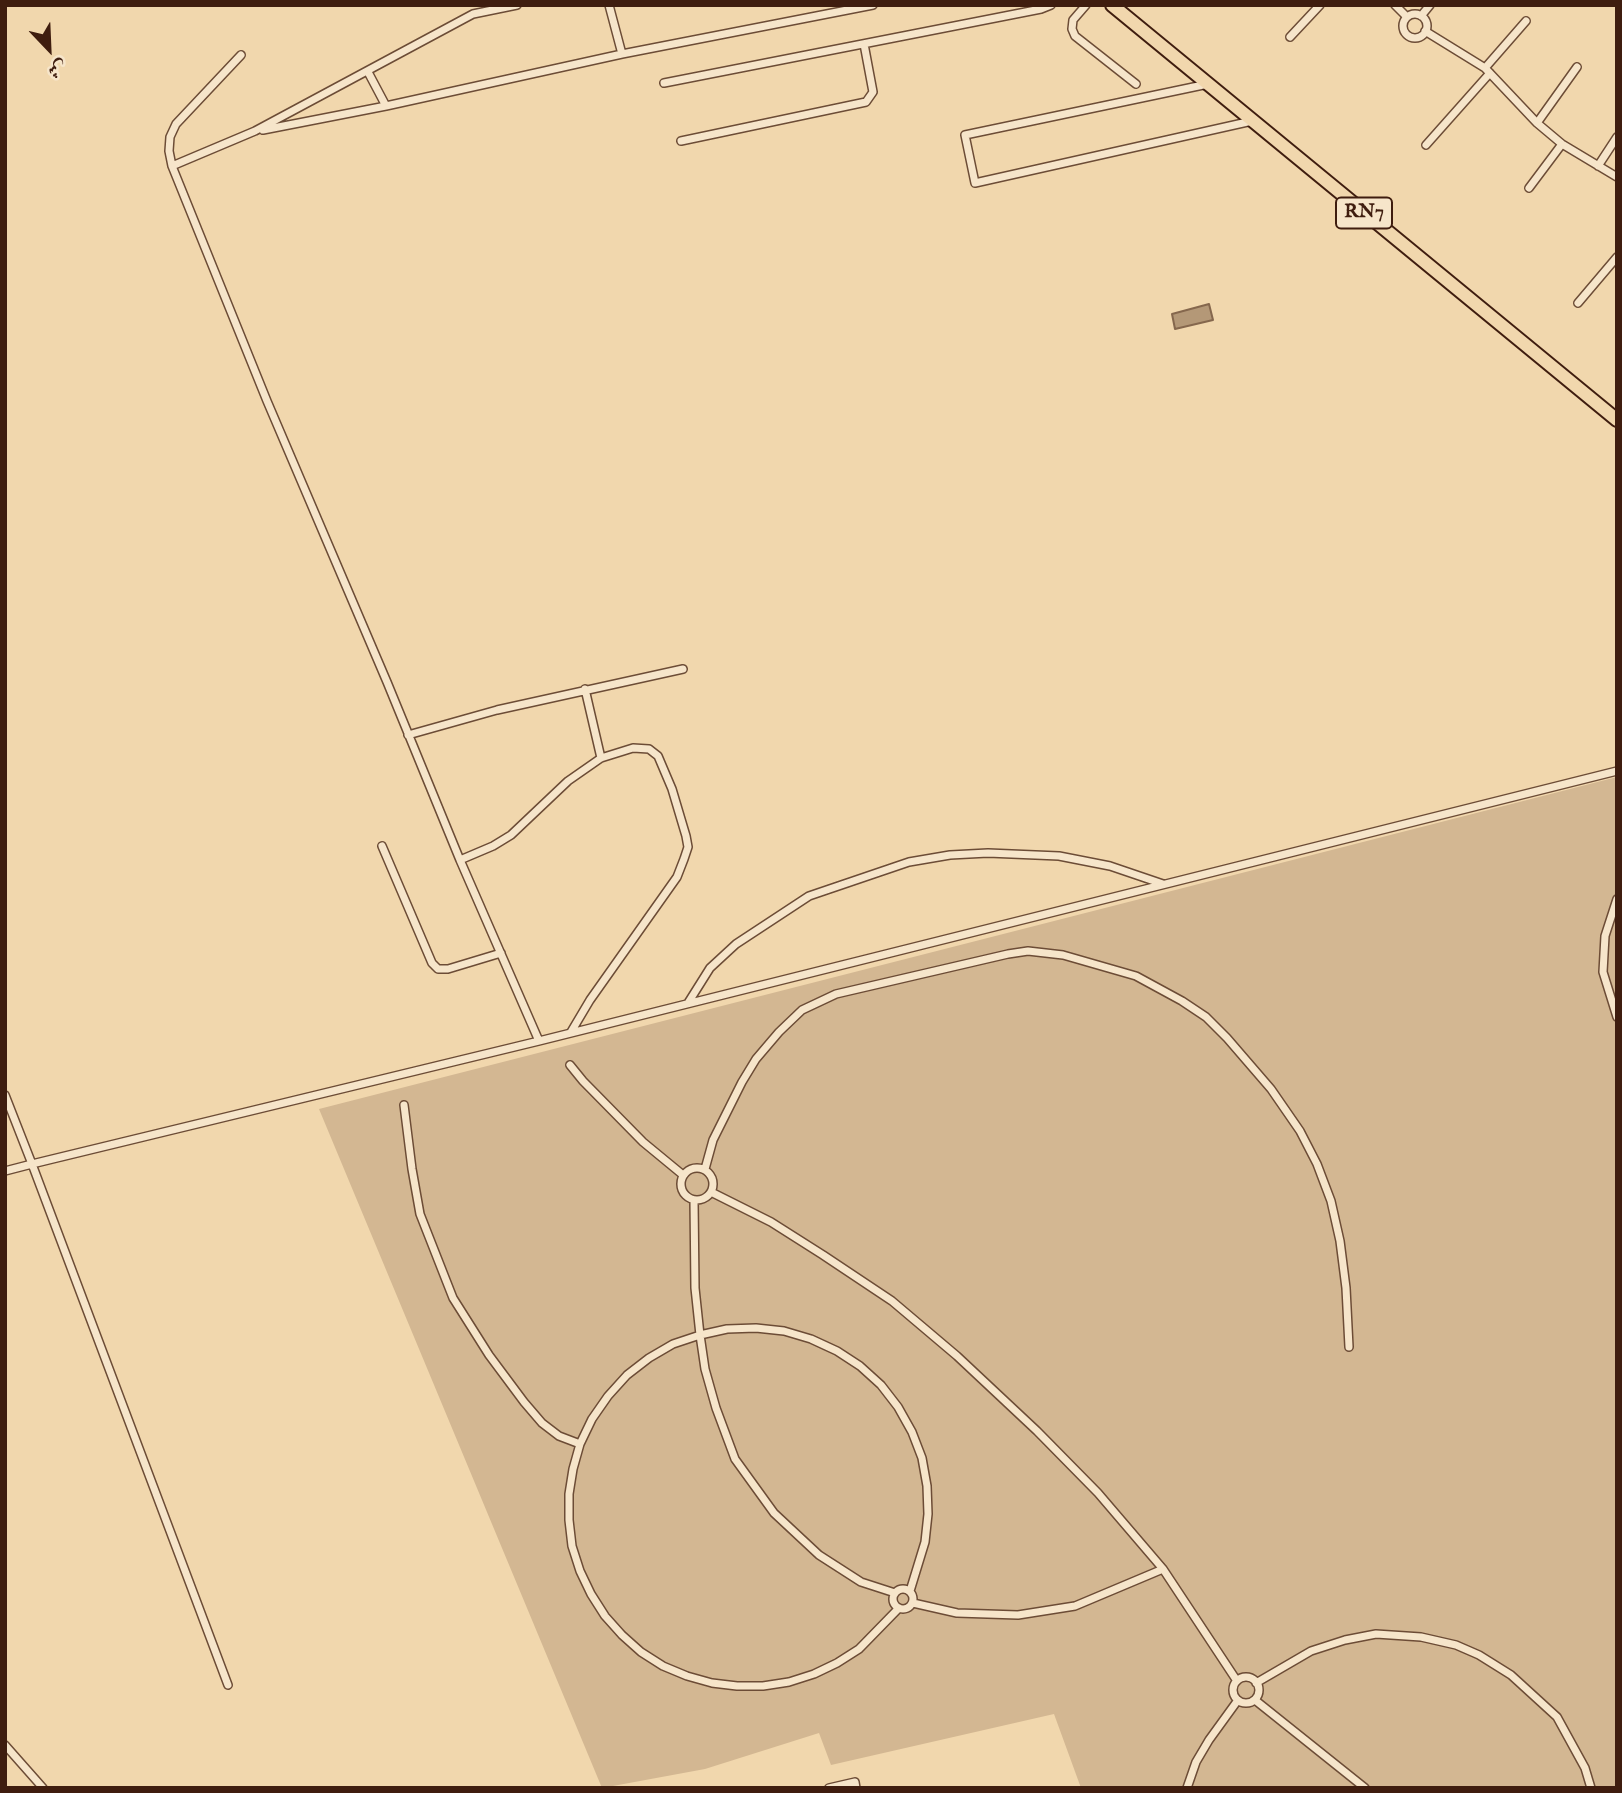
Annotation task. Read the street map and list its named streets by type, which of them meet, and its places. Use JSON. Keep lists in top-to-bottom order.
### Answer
{
  "streets": {
    "main road": ["RN7"]
  },
  "north": "bottom right"
}
